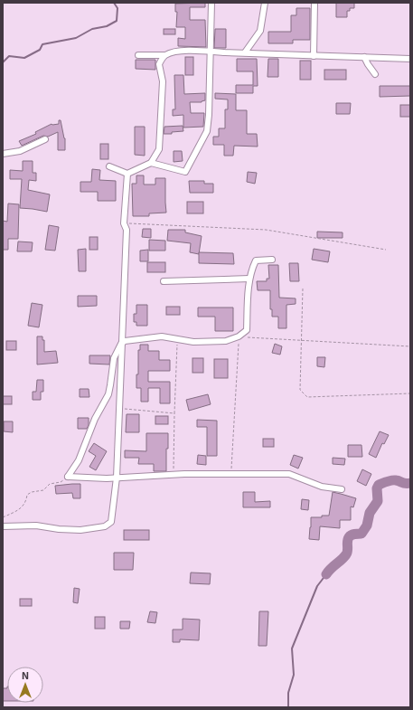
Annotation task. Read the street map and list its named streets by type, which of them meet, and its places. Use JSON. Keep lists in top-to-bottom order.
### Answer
{
  "north": "top"
}
